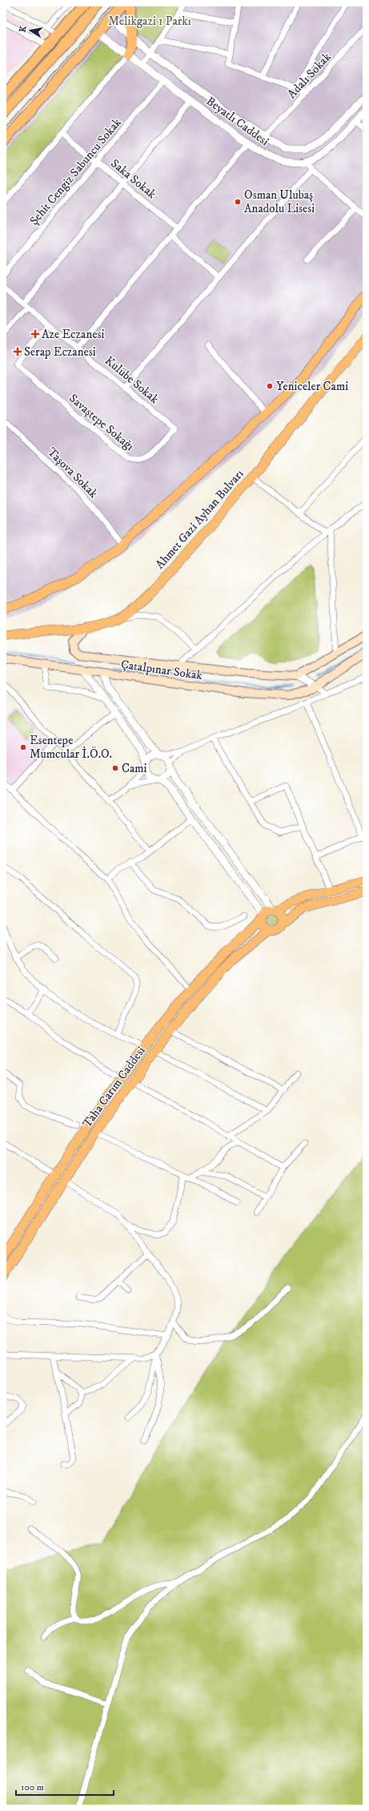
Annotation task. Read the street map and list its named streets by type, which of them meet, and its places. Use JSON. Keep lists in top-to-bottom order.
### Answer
{
  "streets": {
    "main road": ["Ahmet Gazi Ayhan Bulvarı", "Çatalpınar Sokak", "Taha Carım Caddesi"],
    "street": [
      "Adalı Sokak",
      "Beyatlı Caddesi",
      "Şehit Cengiz Sabuncu Sokak",
      "Saka Sokak",
      "Kulübe Sokak",
      "Savaştepe Sokağı",
      "Taşova Sokak"
    ]
  },
  "crossings": [
    ["Adalı Sokak", "Beyatlı Caddesi"],
    ["Beyatlı Caddesi", "Şehit Cengiz Sabuncu Sokak"],
    ["Şehit Cengiz Sabuncu Sokak", "Saka Sokak"],
    ["Kulübe Sokak", "Savaştepe Sokağı"],
    ["Ahmet Gazi Ayhan Bulvarı", "Çatalpınar Sokak"]
  ],
  "parks": ["Melikgazi 1 Parkı"],
  "places": {
    "other": [
      "Osman Ulubaş Anadolu Lisesi",
      "Yeniceler Cami",
      "Esentepe Mumcular İ.Ö.O.",
      "Cami"
    ],
    "health": ["Aze Eczanesi", "Serap Eczanesi"]
  },
  "scale_bar": "100 m",
  "north": "left"
}
